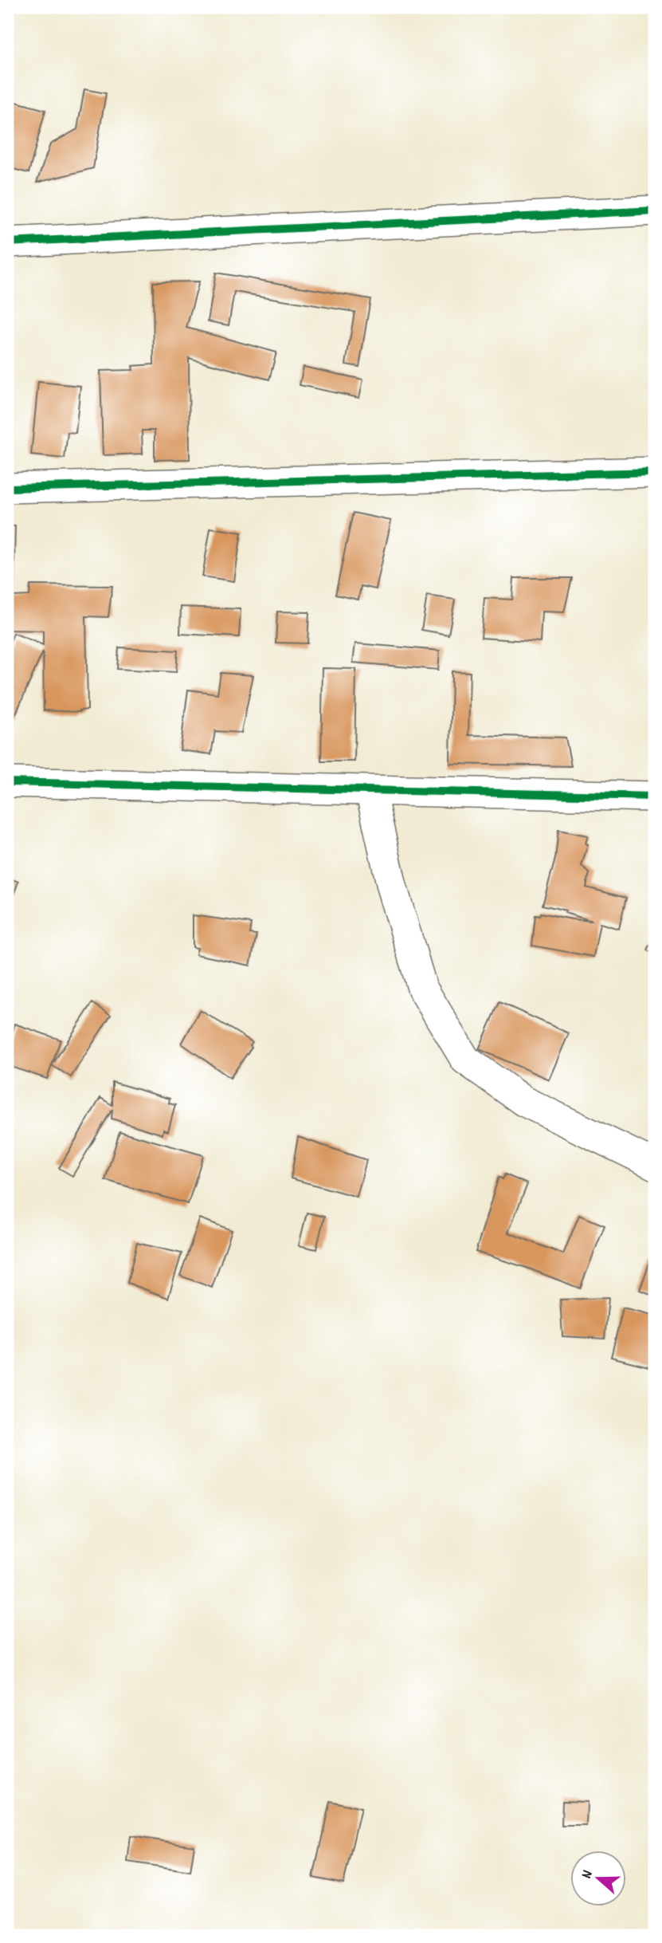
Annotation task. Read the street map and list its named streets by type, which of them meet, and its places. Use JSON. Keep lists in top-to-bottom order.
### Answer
{
  "north": "left"
}
